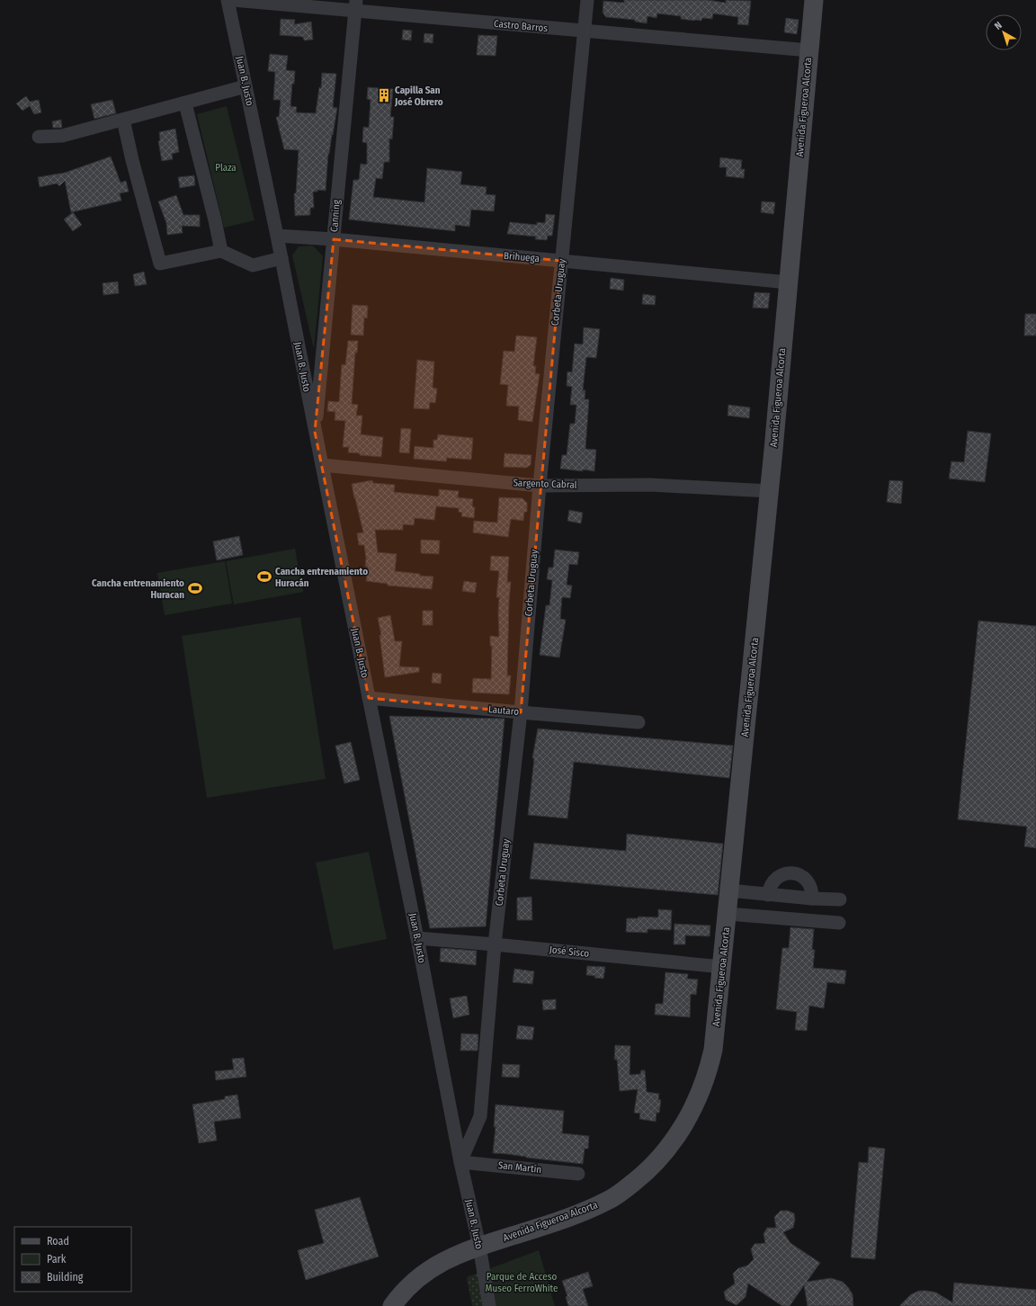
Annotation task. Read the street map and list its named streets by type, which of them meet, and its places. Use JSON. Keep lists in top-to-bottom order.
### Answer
{
  "streets": {
    "main road": ["Avenida Figueroa Alcorta"],
    "street": [
      "Castro Barros",
      "Juan B. Justo",
      "Canning",
      "Brihuega",
      "Corbeta Uruguay",
      "Sargento Cabral",
      "Lautaro",
      "José Sisco",
      "San Martín"
    ]
  },
  "crossings": [
    ["Castro Barros", "Avenida Figueroa Alcorta"],
    ["Castro Barros", "Canning"],
    ["Castro Barros", "Corbeta Uruguay"],
    ["Juan B. Justo", "Avenida Figueroa Alcorta"],
    ["Juan B. Justo", "Canning"],
    ["Juan B. Justo", "Brihuega"],
    ["Juan B. Justo", "Corbeta Uruguay"],
    ["Juan B. Justo", "Sargento Cabral"],
    ["Juan B. Justo", "Lautaro"],
    ["Juan B. Justo", "José Sisco"],
    ["Juan B. Justo", "San Martín"],
    ["Avenida Figueroa Alcorta", "Brihuega"],
    ["Avenida Figueroa Alcorta", "Sargento Cabral"],
    ["Avenida Figueroa Alcorta", "José Sisco"],
    ["Canning", "Brihuega"],
    ["Brihuega", "Corbeta Uruguay"],
    ["Corbeta Uruguay", "Sargento Cabral"],
    ["Corbeta Uruguay", "Lautaro"],
    ["Corbeta Uruguay", "José Sisco"],
    ["Corbeta Uruguay", "San Martín"]
  ],
  "parks": ["Plaza", "Parque de Acceso Museo FerroWhite"],
  "places": {
    "building": ["Capilla San José Obrero"],
    "sports": ["Cancha entrenamiento Huracán", "Cancha entrenamiento Huracan"]
  },
  "legend": ["Road", "Park", "Building"],
  "north": "top left"
}
